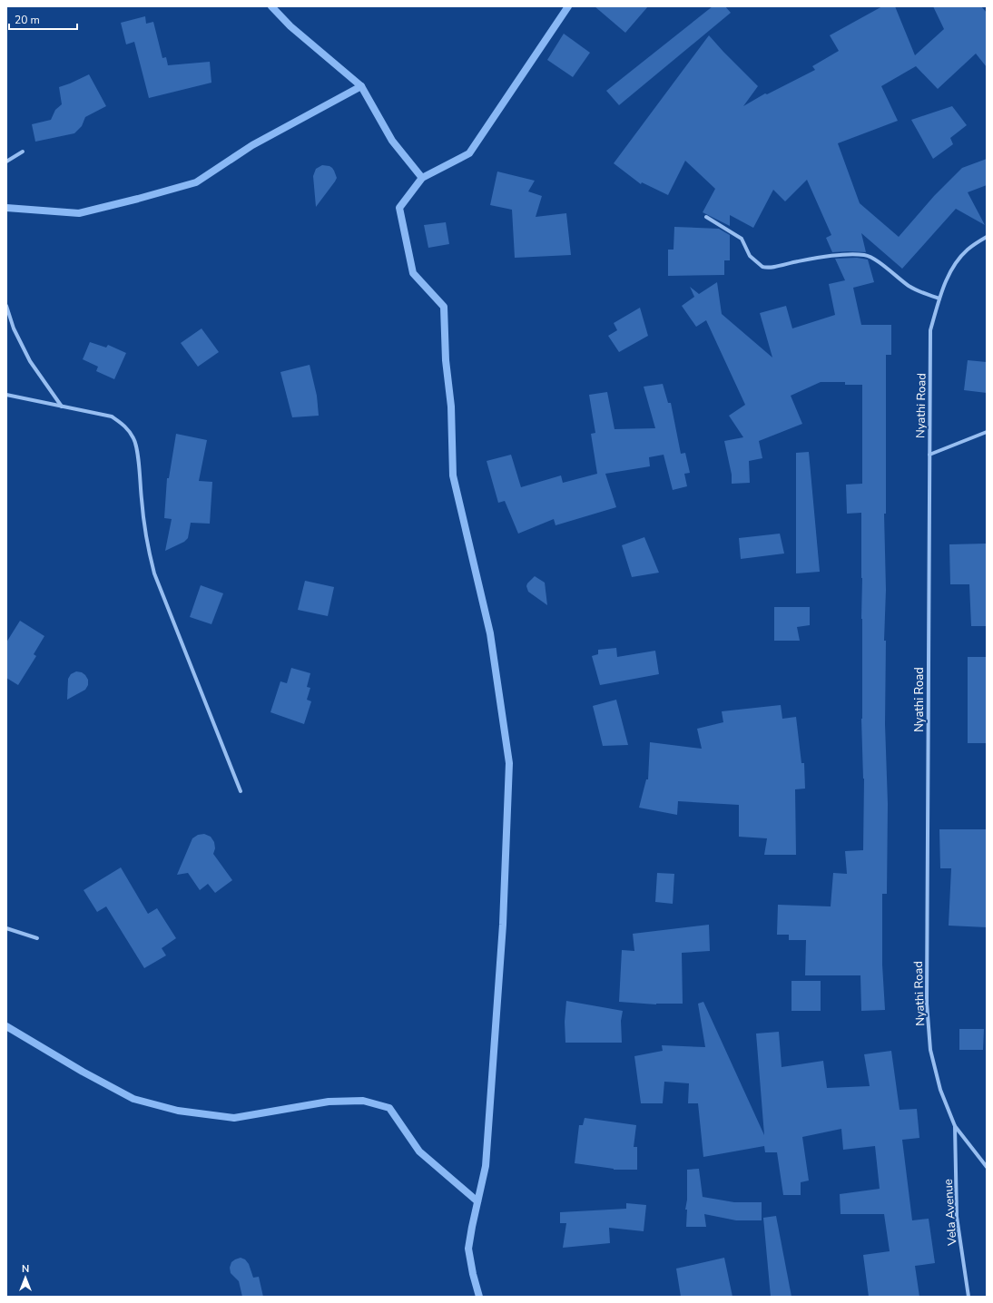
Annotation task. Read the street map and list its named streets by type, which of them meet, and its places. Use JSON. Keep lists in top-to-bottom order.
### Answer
{
  "streets": {
    "street": ["Nyathi Road", "Vela Avenue"]
  },
  "crossings": [
    ["Nyathi Road", "Vela Avenue"]
  ],
  "scale_bar": "20 m",
  "north": "top"
}
